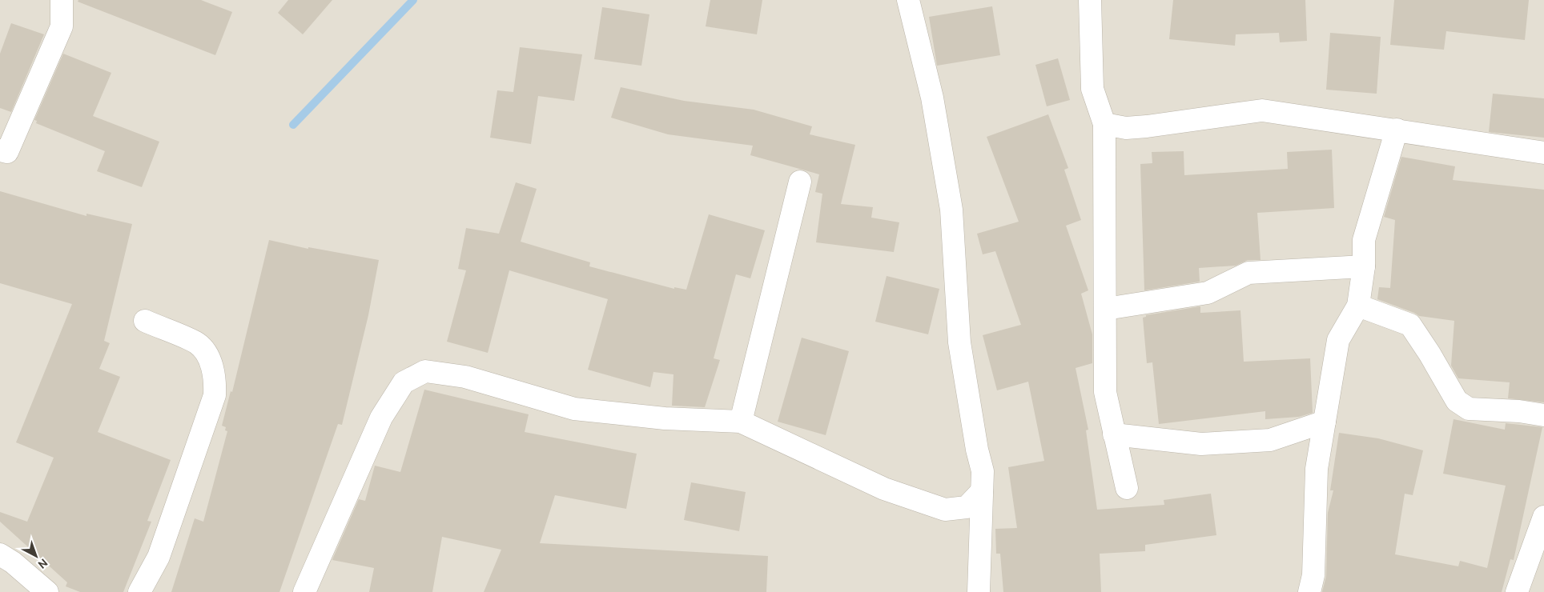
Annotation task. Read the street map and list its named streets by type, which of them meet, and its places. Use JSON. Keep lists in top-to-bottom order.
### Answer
{
  "north": "bottom right"
}
